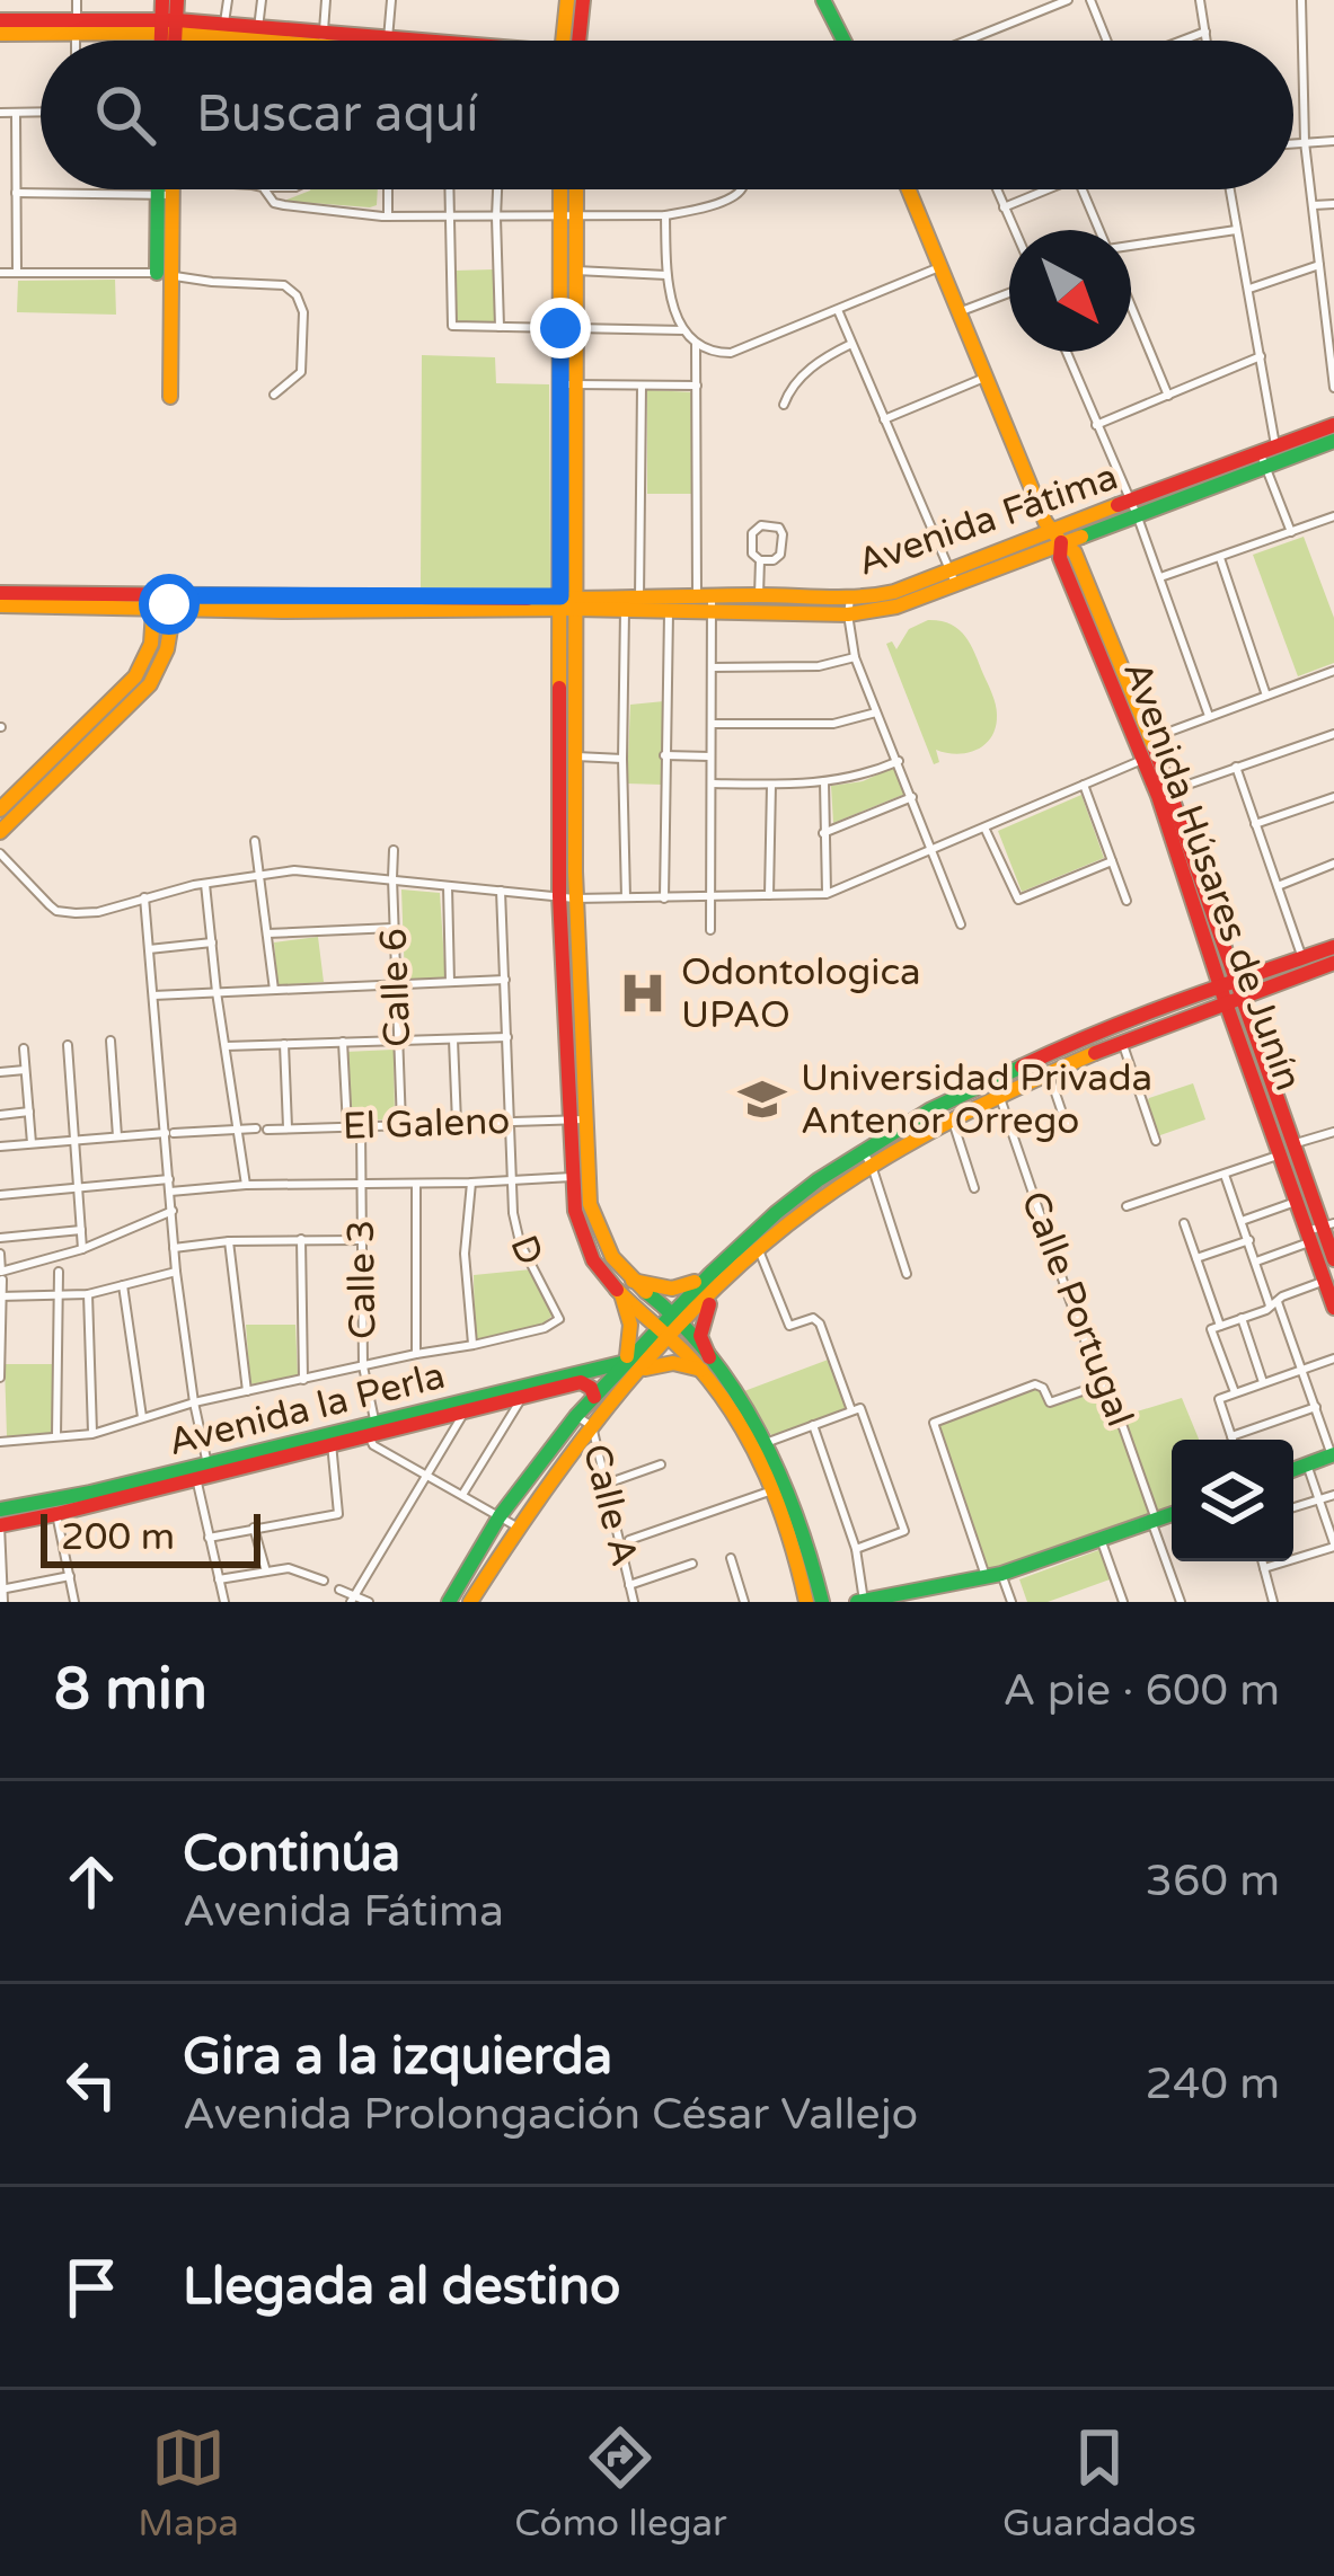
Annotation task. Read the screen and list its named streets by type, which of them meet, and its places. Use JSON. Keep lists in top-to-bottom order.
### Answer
{
  "streets": {
    "main road": ["Avenida Fátima", "Avenida Húsares de Junín", "Avenida la Perla"],
    "street": [
      "Calle 6",
      "El Galeno",
      "D",
      "Calle 3",
      "Calle Portugal",
      "Calle A"
    ]
  },
  "crossings": [
    ["Avenida Fátima", "Avenida Húsares de Junín"],
    ["Calle 6", "El Galeno"],
    ["El Galeno", "D"],
    ["El Galeno", "Calle 3"],
    ["Calle 3", "Avenida la Perla"]
  ],
  "places": {
    "hospital": ["Odontologica UPAO"],
    "school or university": ["Universidad Privada Antenor Orrego"]
  },
  "scale_bar": "200 m",
  "north": "bottom right",
  "page": {
    "search": "Buscar aquí",
    "scale": "200 m",
    "heading": ["8 min", "A pie · 600 m"],
    "list": [
      ["Continúa", "Avenida Fátima", "360 m"],
      ["Gira a la izquierda", "Avenida Prolongación César Vallejo", "240 m"],
      "Llegada al destino"
    ],
    "nav": ["Mapa", "Cómo llegar", "Guardados"]
  }
}
